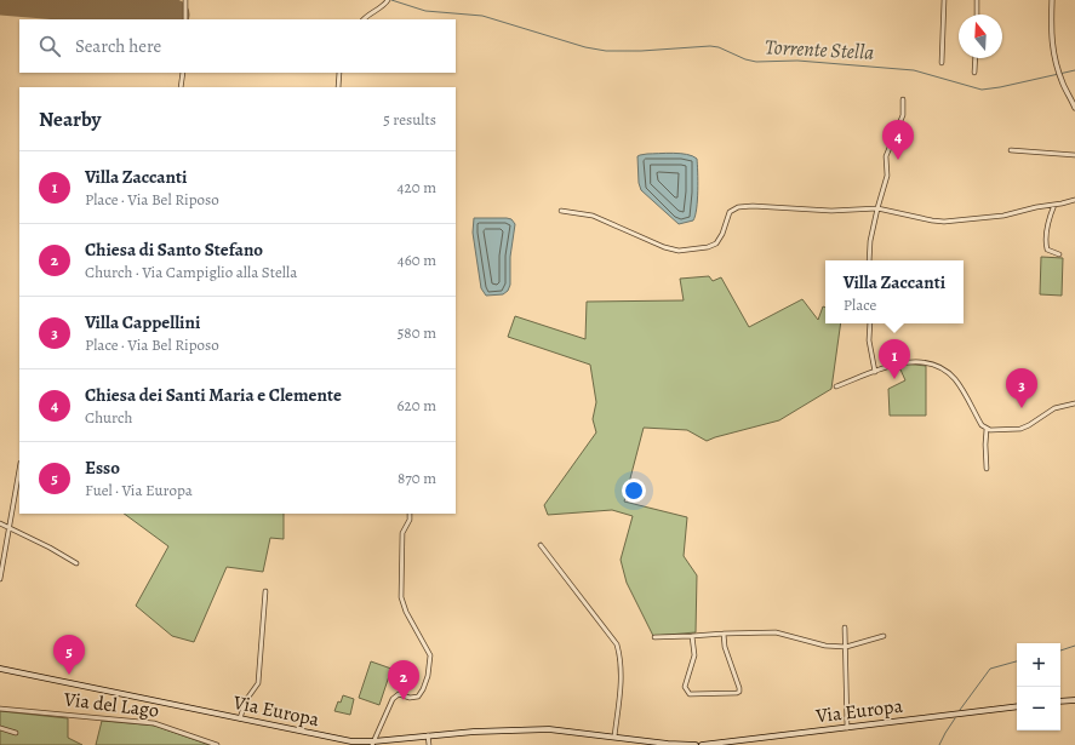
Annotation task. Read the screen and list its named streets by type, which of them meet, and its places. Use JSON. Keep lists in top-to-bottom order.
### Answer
{
  "streets": {
    "main road": ["Via Europa"],
    "street": ["Via del Lago"]
  },
  "water": ["Torrente Stella"],
  "north": "top",
  "page": {
    "search": "Search here",
    "heading": ["Nearby", "5 results"],
    "pins": [
      "4",
      "1",
      "3",
      "5",
      "2"
    ],
    "list": [
      {
        "mark": "1",
        "name": "Villa Zaccanti",
        "note": "Place · Via Bel Riposo",
        "value": "420 m"
      },
      {
        "mark": "2",
        "name": "Chiesa di Santo Stefano",
        "note": "Church · Via Campiglio alla Stella",
        "value": "460 m"
      },
      {
        "mark": "3",
        "name": "Villa Cappellini",
        "note": "Place · Via Bel Riposo",
        "value": "580 m"
      },
      {
        "mark": "4",
        "name": "Chiesa dei Santi Maria e Clemente",
        "note": "Church",
        "value": "620 m"
      },
      {
        "mark": "5",
        "name": "Esso",
        "note": "Fuel · Via Europa",
        "value": "870 m"
      }
    ],
    "popup": ["Villa Zaccanti", "Place"],
    "map_buttons": ["+", "−"]
  }
}
